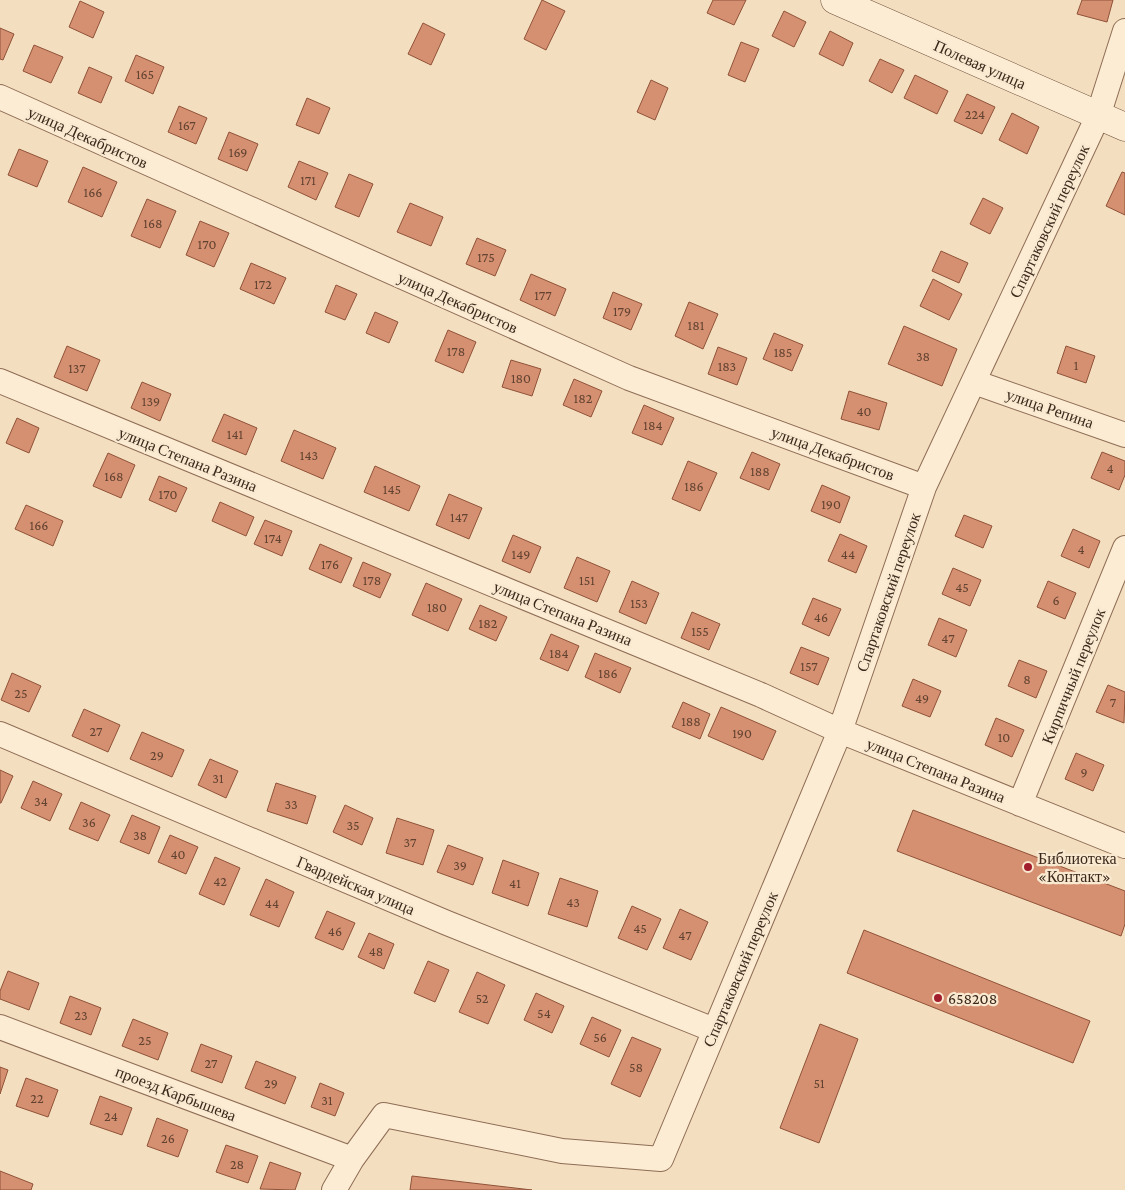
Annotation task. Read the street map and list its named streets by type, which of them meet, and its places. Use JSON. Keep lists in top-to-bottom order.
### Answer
{
  "streets": {
    "street": [
      "Полевая улица",
      "улица Декабристов",
      "Спартаковский переулок",
      "улица Репина",
      "улица Степана Разина",
      "Кирпичный переулок",
      "Гвардейская улица",
      "проезд Карбышева"
    ]
  },
  "crossings": [
    ["Полевая улица", "Спартаковский переулок"],
    ["улица Декабристов", "Спартаковский переулок"],
    ["Спартаковский переулок", "улица Репина"],
    ["Спартаковский переулок", "улица Степана Разина"],
    ["Спартаковский переулок", "Гвардейская улица"],
    ["Спартаковский переулок", "проезд Карбышева"],
    ["улица Степана Разина", "Кирпичный переулок"]
  ],
  "places": ["Библиотека «Контакт»", "658208"],
  "house_numbers": [
    "165",
    "224",
    "167",
    "169",
    "171",
    "166",
    "168",
    "170",
    "175",
    "172",
    "177",
    "179",
    "181",
    "178",
    "185",
    "38",
    "1",
    "183",
    "137",
    "180",
    "182",
    "139",
    "40",
    "184",
    "141",
    "143",
    "4",
    "188",
    "168",
    "186",
    "145",
    "170",
    "190",
    "147",
    "166",
    "174",
    "4",
    "149",
    "44",
    "176",
    "178",
    "151",
    "45",
    "6",
    "153",
    "180",
    "46",
    "182",
    "155",
    "47",
    "184",
    "157",
    "186",
    "8",
    "25",
    "49",
    "7",
    "188",
    "27",
    "190",
    "10",
    "29",
    "9",
    "31",
    "34",
    "33",
    "36",
    "35",
    "38",
    "37",
    "40",
    "39",
    "42",
    "41",
    "43",
    "44",
    "45",
    "46",
    "47",
    "48",
    "52",
    "54",
    "23",
    "56",
    "25",
    "27",
    "58",
    "29",
    "51",
    "22",
    "31",
    "24",
    "26",
    "28"
  ]
}
